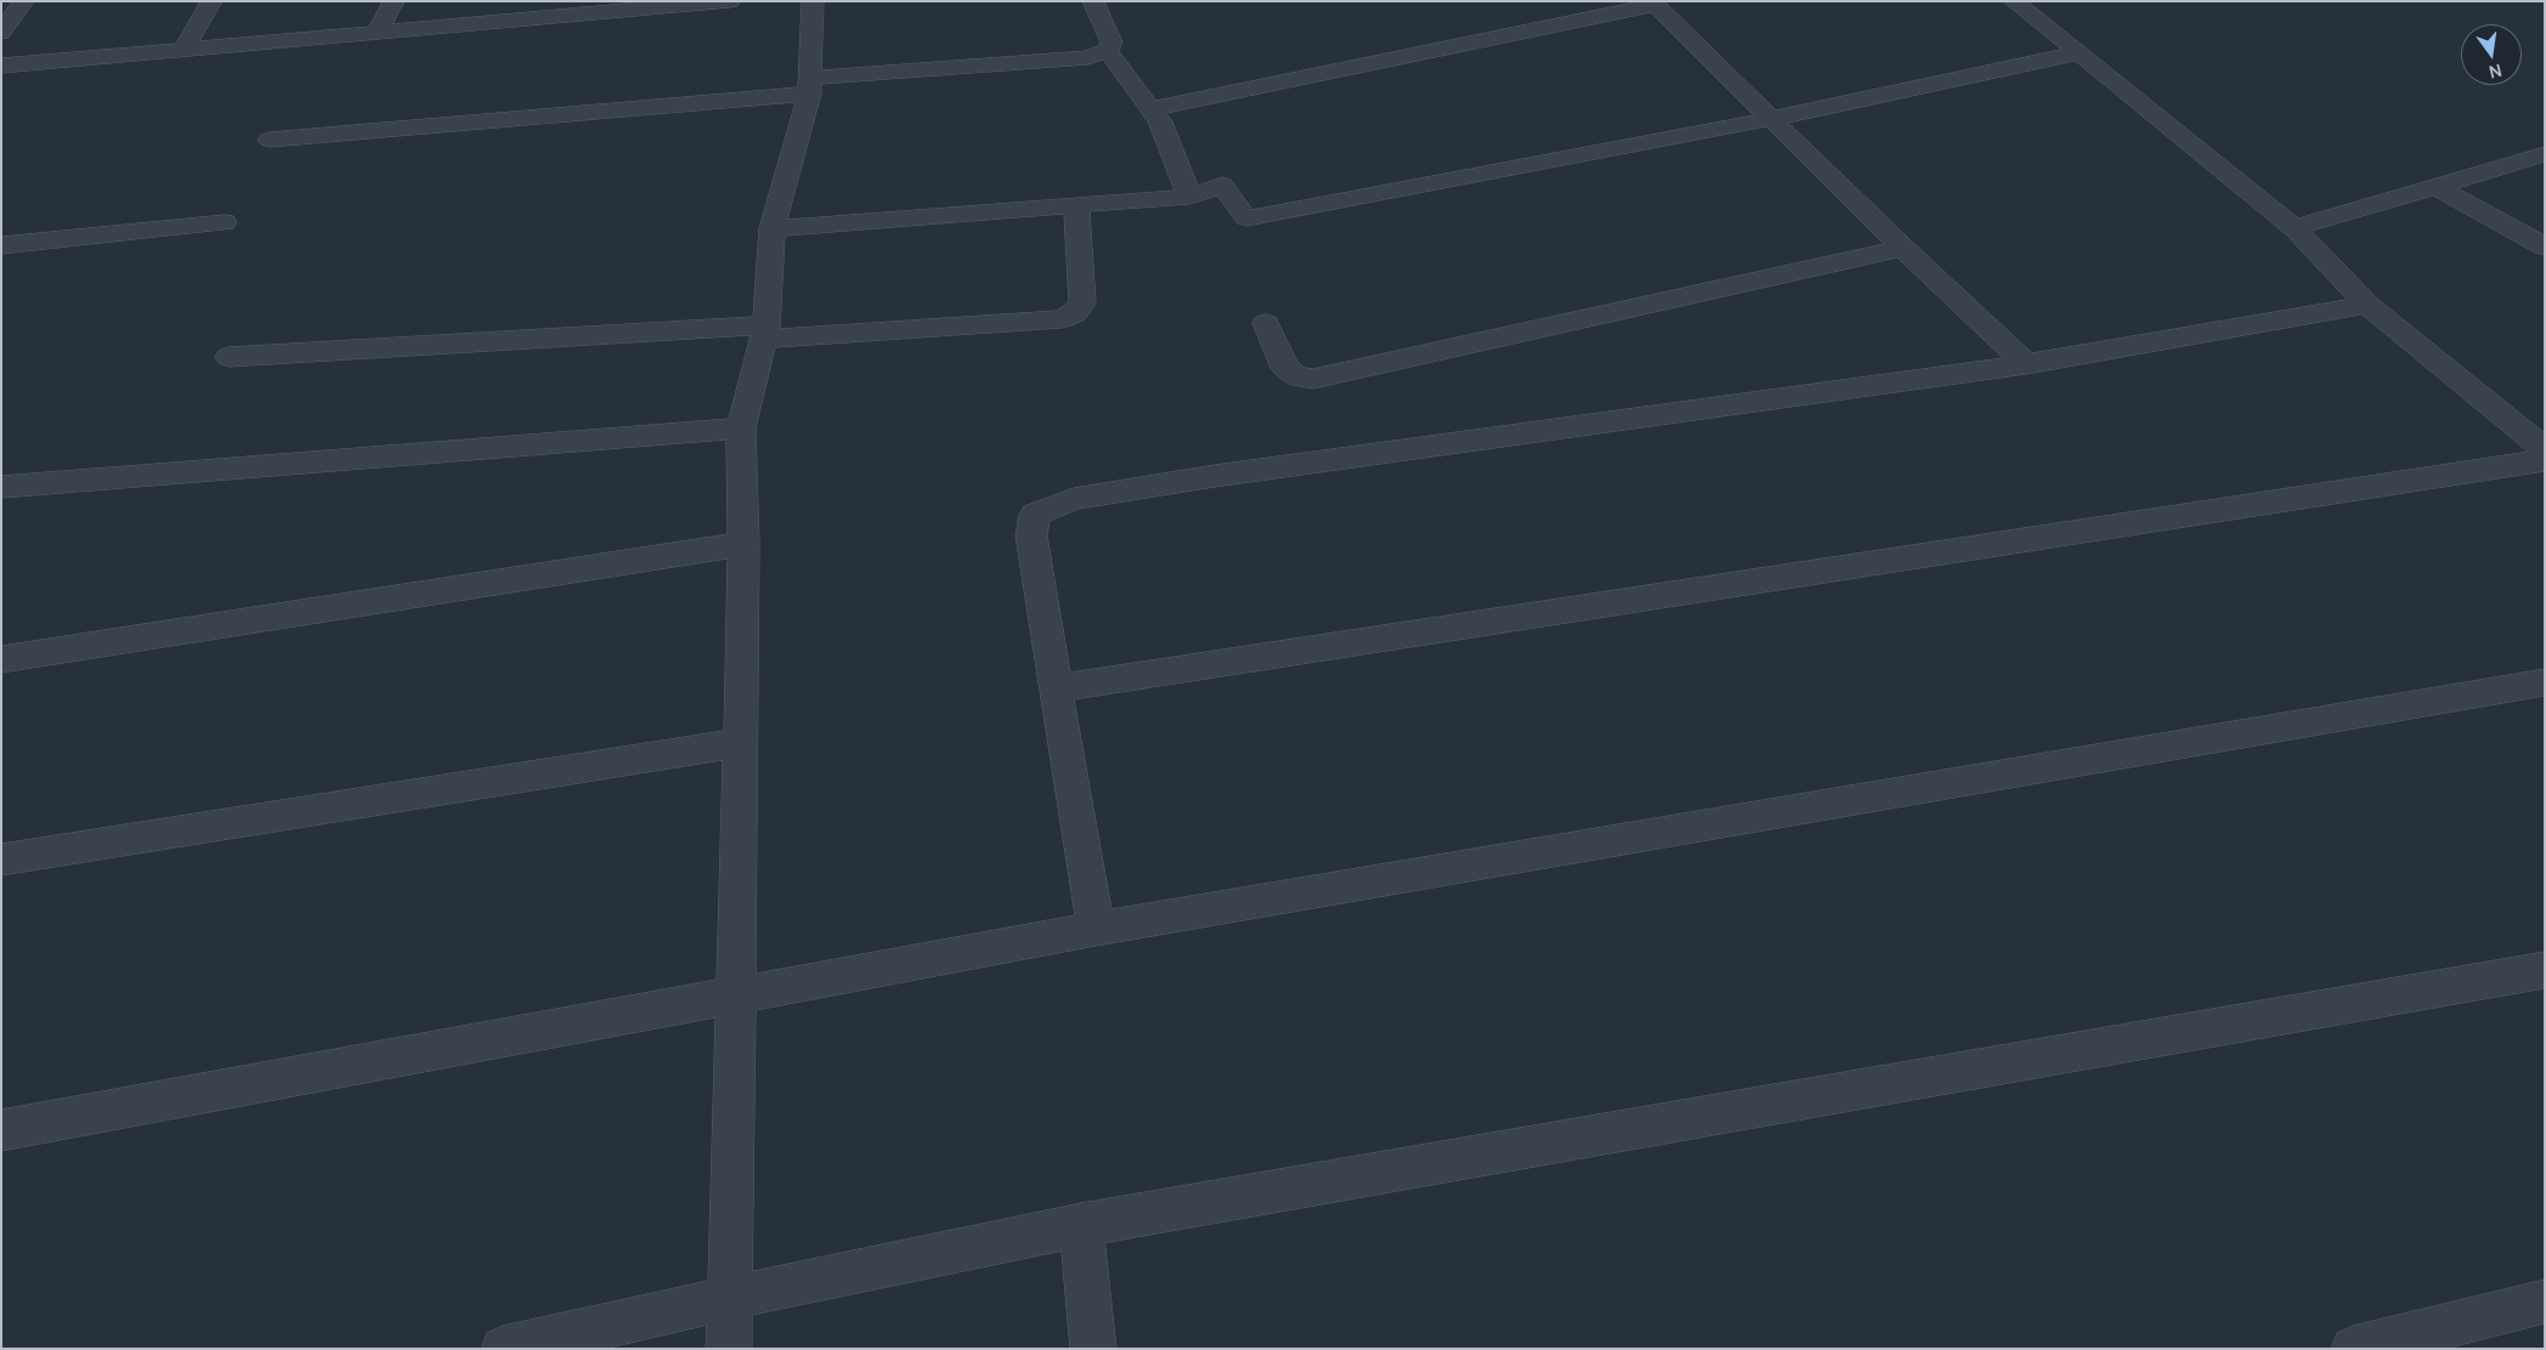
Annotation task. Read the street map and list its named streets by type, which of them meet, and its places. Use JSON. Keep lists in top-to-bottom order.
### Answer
{
  "north": "bottom"
}
